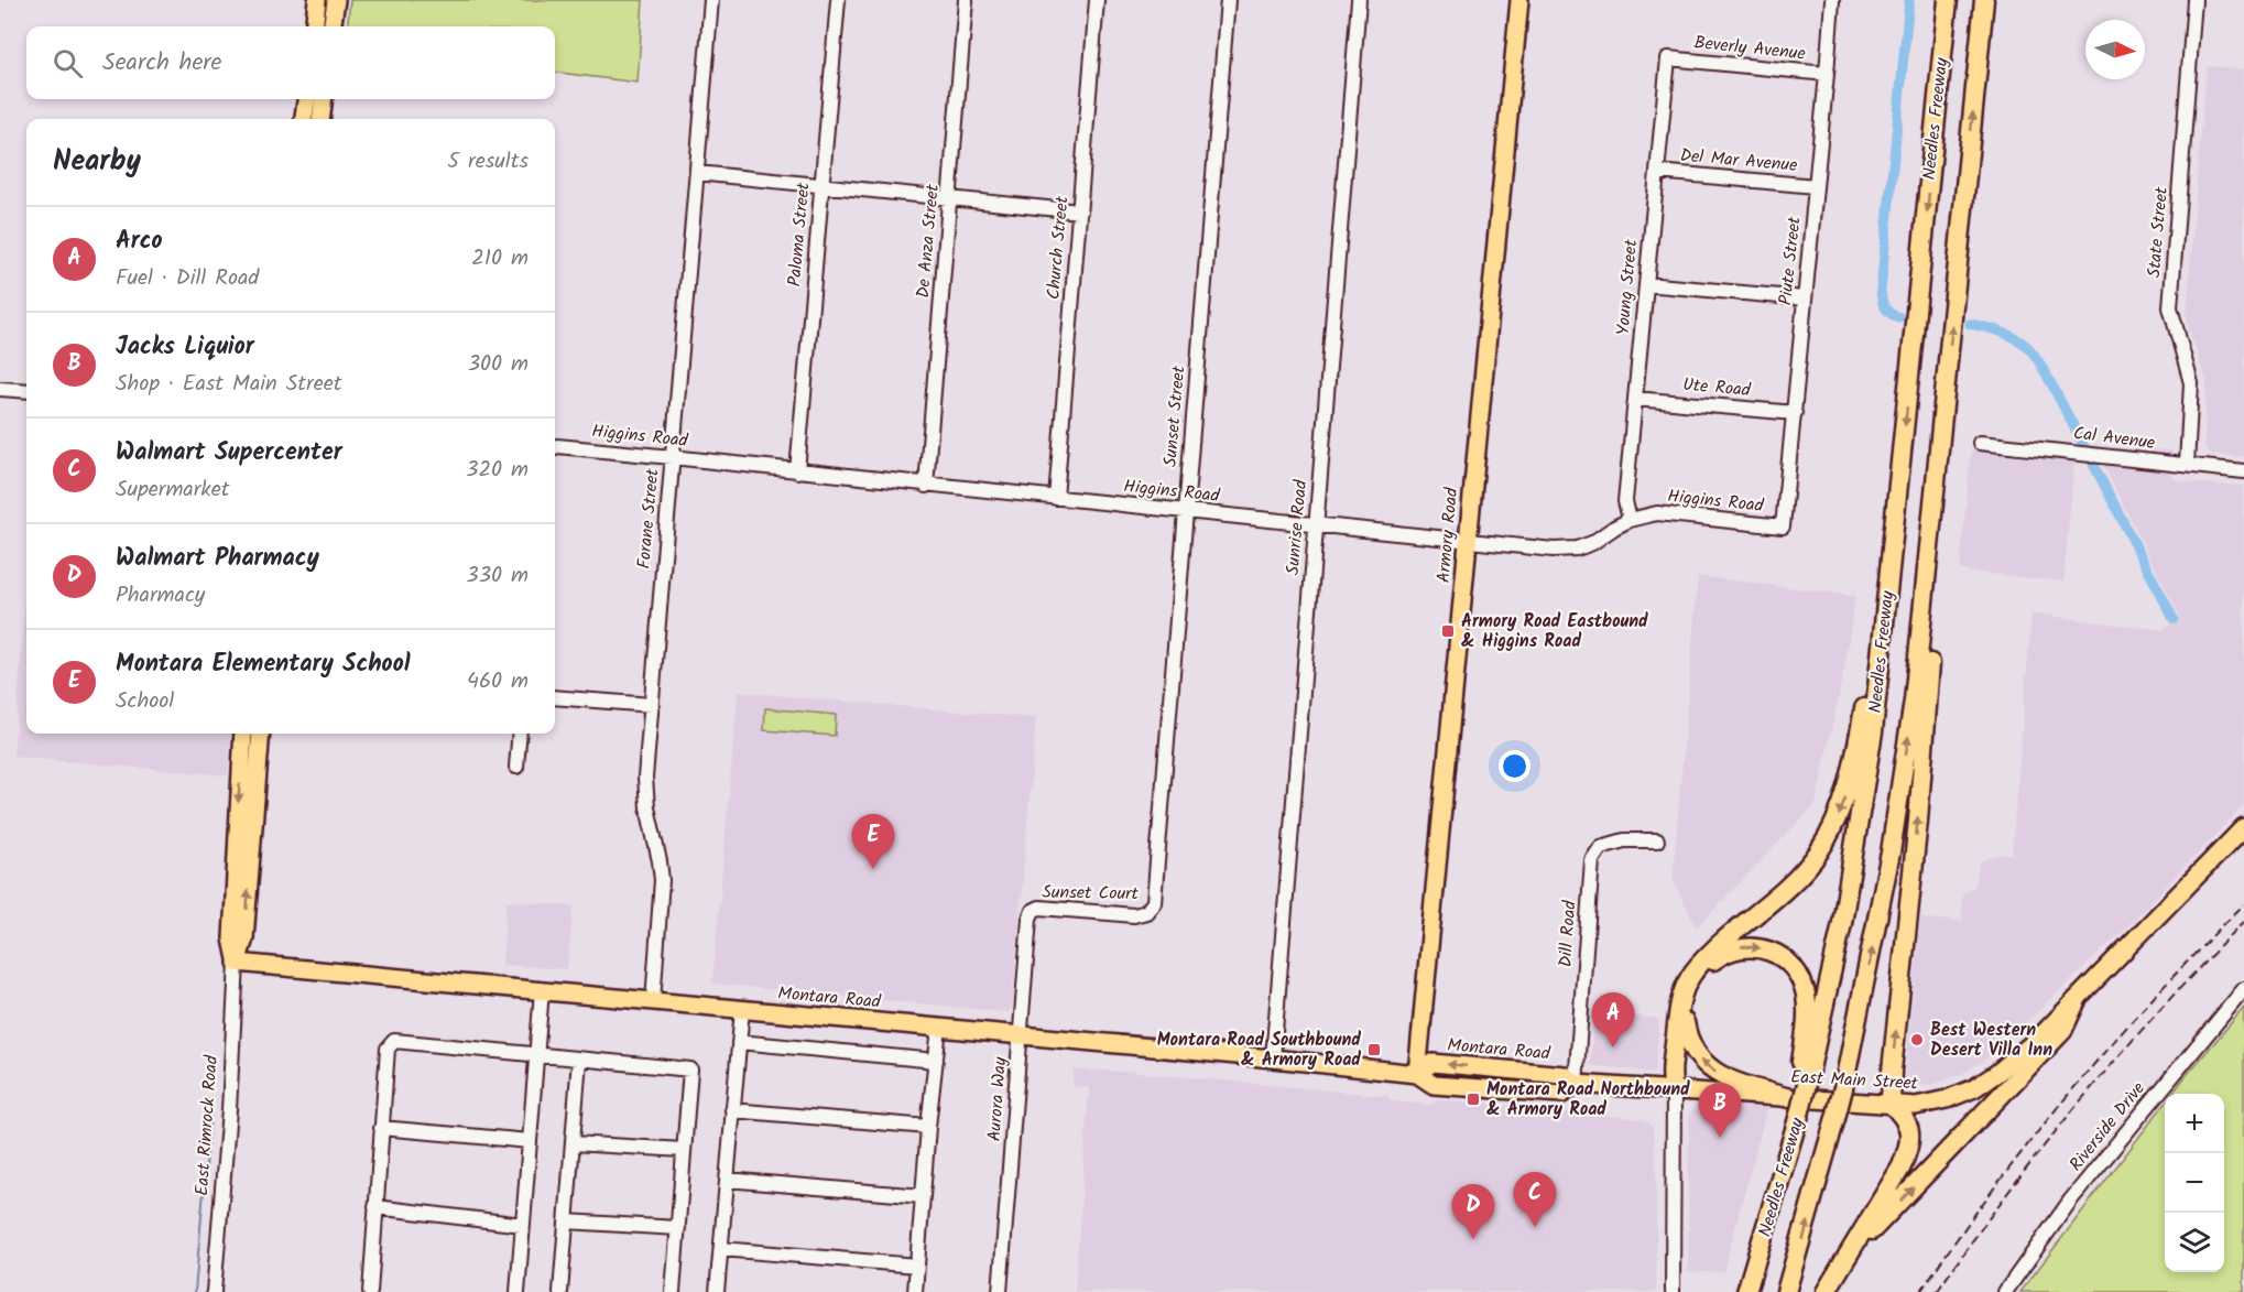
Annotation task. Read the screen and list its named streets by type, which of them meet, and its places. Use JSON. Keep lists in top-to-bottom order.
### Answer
{
  "streets": {
    "highway": ["Needles Freeway"],
    "main road": [
      "Armory Road",
      "Montara Road",
      "East Main Street",
      "East Rimrock Road"
    ],
    "street": [
      "Beverly Avenue",
      "Del Mar Avenue",
      "State Street",
      "Paloma Street",
      "De Anza Street",
      "Church Street",
      "Piute Street",
      "Young Street",
      "Ute Road",
      "Sunset Street",
      "Higgins Road",
      "Cal Avenue",
      "Forane Street",
      "Sunrise Road",
      "Sunset Court",
      "Dill Road",
      "Aurora Way",
      "Riverside Drive"
    ]
  },
  "crossings": [
    ["Beverly Avenue", "Piute Street"],
    ["Beverly Avenue", "Young Street"],
    ["Needles Freeway", "East Main Street"],
    ["Del Mar Avenue", "Piute Street"],
    ["Del Mar Avenue", "Young Street"],
    ["State Street", "Cal Avenue"],
    ["Paloma Street", "Higgins Road"],
    ["De Anza Street", "Higgins Road"],
    ["Church Street", "Higgins Road"],
    ["Piute Street", "Ute Road"],
    ["Piute Street", "Higgins Road"],
    ["Young Street", "Ute Road"],
    ["Young Street", "Higgins Road"],
    ["Sunset Street", "Higgins Road"],
    ["Sunset Street", "Sunset Court"],
    ["Higgins Road", "Forane Street"],
    ["Higgins Road", "Sunrise Road"],
    ["Higgins Road", "Armory Road"],
    ["Forane Street", "Montara Road"],
    ["Sunrise Road", "Montara Road"],
    ["Armory Road", "Montara Road"],
    ["Sunset Court", "Aurora Way"],
    ["Dill Road", "Montara Road"],
    ["Montara Road", "East Main Street"],
    ["Montara Road", "Aurora Way"],
    ["Montara Road", "East Rimrock Road"]
  ],
  "places": {
    "transit": ["Armory Road Eastbound & Higgins Road", "Montara Road Southbound & Armory Road", "Montara Road Northbound & Armory Road"],
    "other": ["Best Western Desert Villa Inn"]
  },
  "north": "right",
  "page": {
    "search": "Search here",
    "heading": ["Nearby", "5 results"],
    "list": [
      {
        "mark": "A",
        "name": "Arco",
        "note": "Fuel · Dill Road",
        "value": "210 m"
      },
      {
        "mark": "B",
        "name": "Jacks Liquior",
        "note": "Shop · East Main Street",
        "value": "300 m"
      },
      {
        "mark": "C",
        "name": "Walmart Supercenter",
        "note": "Supermarket",
        "value": "320 m"
      },
      {
        "mark": "D",
        "name": "Walmart Pharmacy",
        "note": "Pharmacy",
        "value": "330 m"
      },
      {
        "mark": "E",
        "name": "Montara Elementary School",
        "note": "School",
        "value": "460 m"
      }
    ],
    "pins": [
      "E",
      "A",
      "B",
      "C",
      "D"
    ],
    "map_buttons": ["+", "−"]
  }
}
